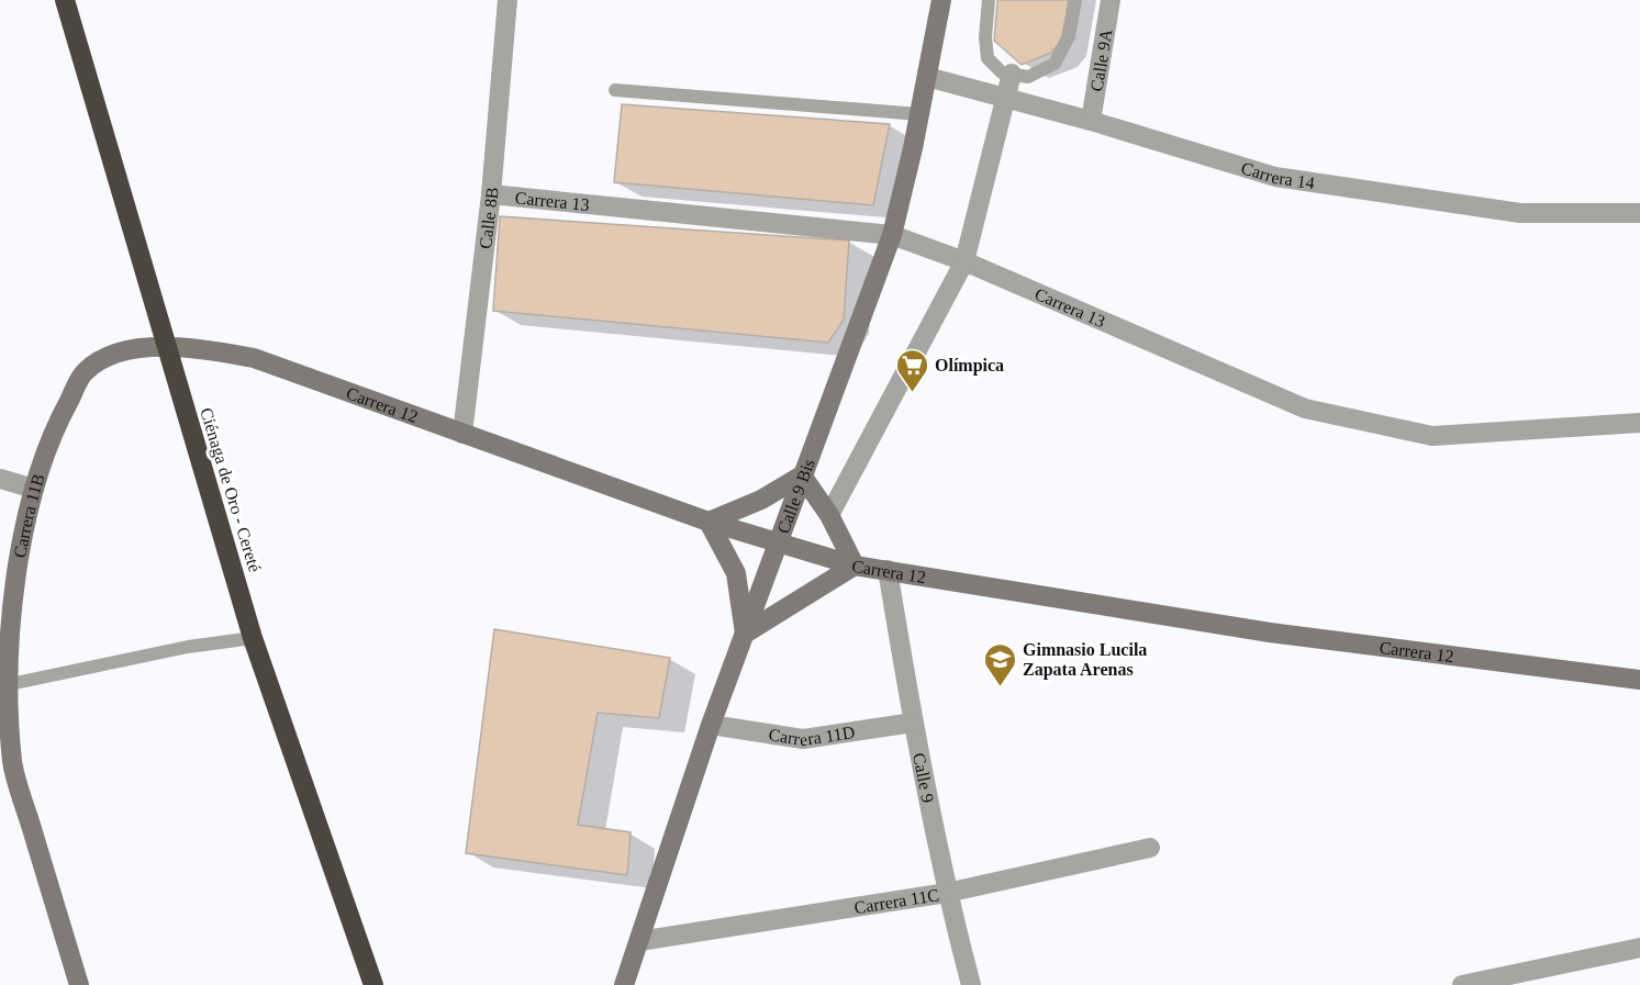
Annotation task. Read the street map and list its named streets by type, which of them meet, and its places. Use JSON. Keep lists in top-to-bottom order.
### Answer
{
  "streets": {
    "highway": ["Ciénaga de Oro - Cereté"],
    "street": [
      "Calle 9A",
      "Carrera 14",
      "Carrera 13",
      "Calle 8B",
      "Carrera 12",
      "Calle 9 Bis",
      "Carrera 11B",
      "Carrera 11D",
      "Calle 9",
      "Carrera 11C"
    ]
  },
  "crossings": [
    ["Calle 9A", "Carrera 14"],
    ["Carrera 14", "Calle 9 Bis"],
    ["Carrera 13", "Calle 8B"],
    ["Carrera 13", "Calle 9 Bis"],
    ["Calle 8B", "Carrera 12"],
    ["Carrera 12", "Ciénaga de Oro - Cereté"],
    ["Carrera 12", "Calle 9 Bis"],
    ["Carrera 12", "Carrera 11B"],
    ["Carrera 12", "Calle 9"],
    ["Ciénaga de Oro - Cereté", "Carrera 11B"],
    ["Calle 9 Bis", "Carrera 11D"],
    ["Calle 9 Bis", "Carrera 11C"],
    ["Carrera 11D", "Calle 9"],
    ["Calle 9", "Carrera 11C"]
  ],
  "places": {
    "supermarket": ["Olímpica"],
    "school or university": ["Gimnasio Lucila Zapata Arenas"]
  }
}
